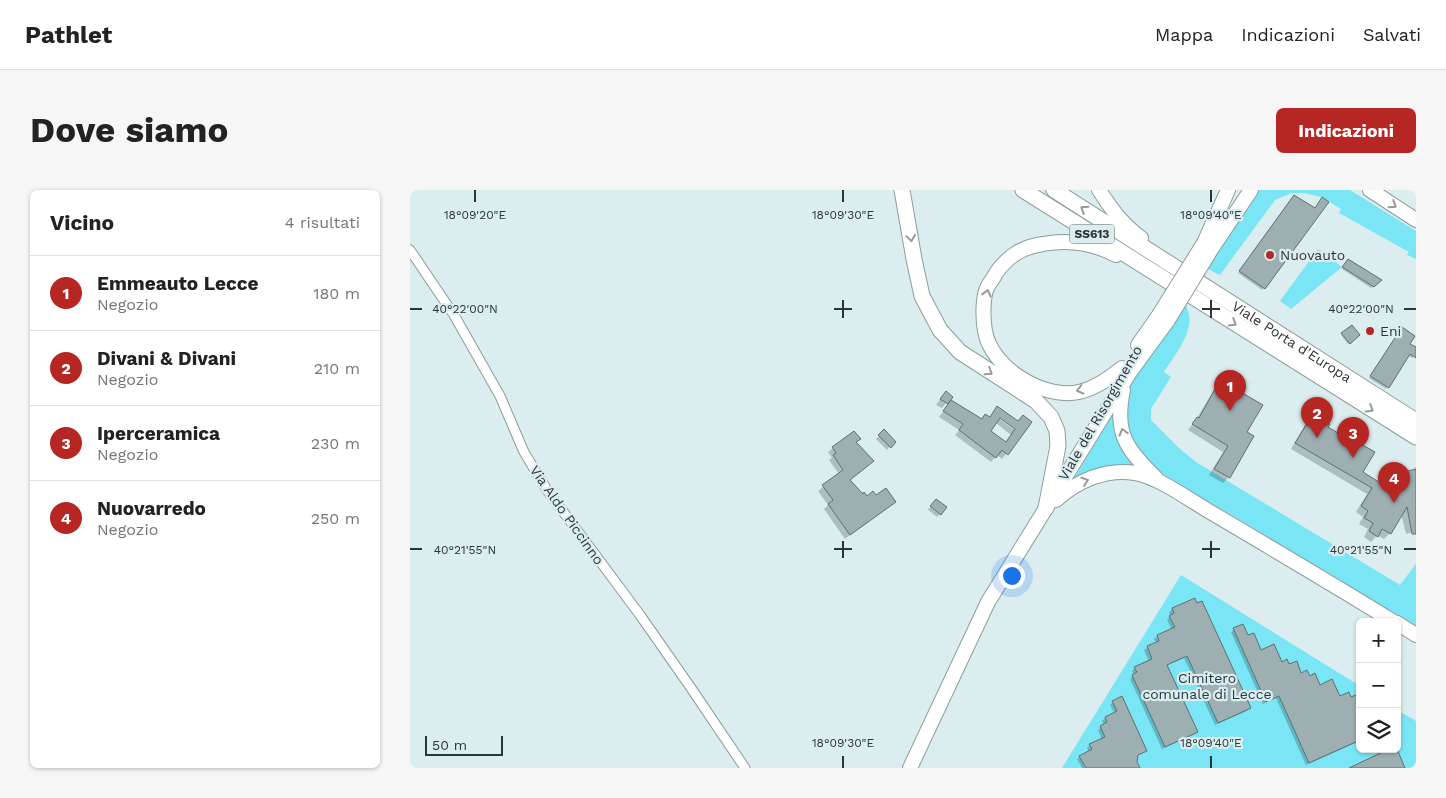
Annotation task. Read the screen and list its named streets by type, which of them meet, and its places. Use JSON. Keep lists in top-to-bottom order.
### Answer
{
  "streets": {
    "highway": ["SS613", "Viale Porta d'Europa"],
    "main road": ["Viale del Risorgimento"],
    "street": ["Via Aldo Piccinno"]
  },
  "crossings": [
    ["SS613", "Viale Porta d'Europa"]
  ],
  "parks": ["Cimitero comunale di Lecce"],
  "places": ["Nuovauto", "Eni"],
  "scale_bar": "50 m",
  "page": {
    "header": "Pathlet",
    "nav": ["Mappa", "Indicazioni", "Salvati"],
    "buttons": "Indicazioni",
    "title": "Dove siamo",
    "heading": ["Vicino", "4 risultati"],
    "list": [
      {
        "mark": "1",
        "name": "Emmeauto Lecce",
        "note": "Negozio",
        "value": "180 m"
      },
      {
        "mark": "2",
        "name": "Divani & Divani",
        "note": "Negozio",
        "value": "210 m"
      },
      {
        "mark": "3",
        "name": "Iperceramica",
        "note": "Negozio",
        "value": "230 m"
      },
      {
        "mark": "4",
        "name": "Nuovarredo",
        "note": "Negozio",
        "value": "250 m"
      }
    ],
    "pins": [
      "1",
      "2",
      "3",
      "4"
    ],
    "map_buttons": ["+", "−"],
    "scale": "50 m"
  },
  "coordinates": [
    "18°09'20\"E",
    "18°09'30\"E",
    "18°09'40\"E",
    "40°22'00\"N",
    "40°21'55\"N"
  ]
}
